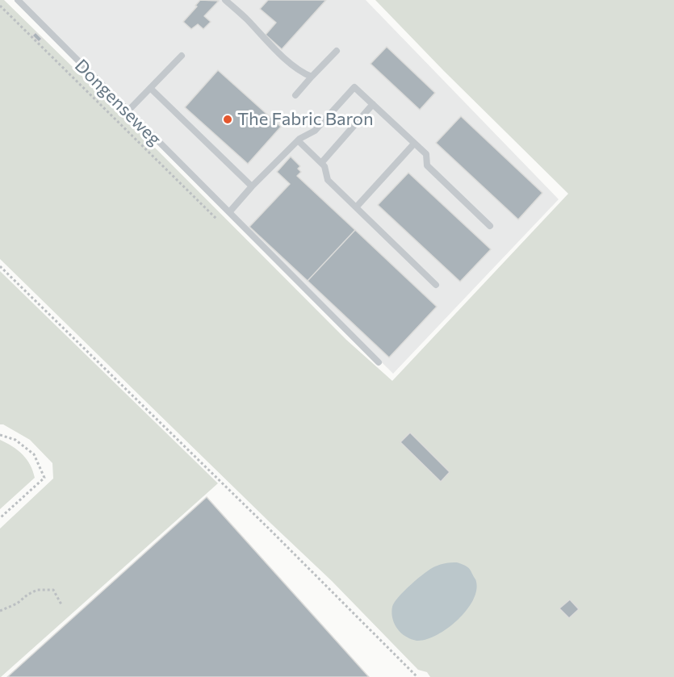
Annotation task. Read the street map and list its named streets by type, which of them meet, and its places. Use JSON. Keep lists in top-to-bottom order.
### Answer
{
  "streets": {
    "path": ["Dongenseweg"]
  },
  "places": ["The Fabric Baron"]
}
